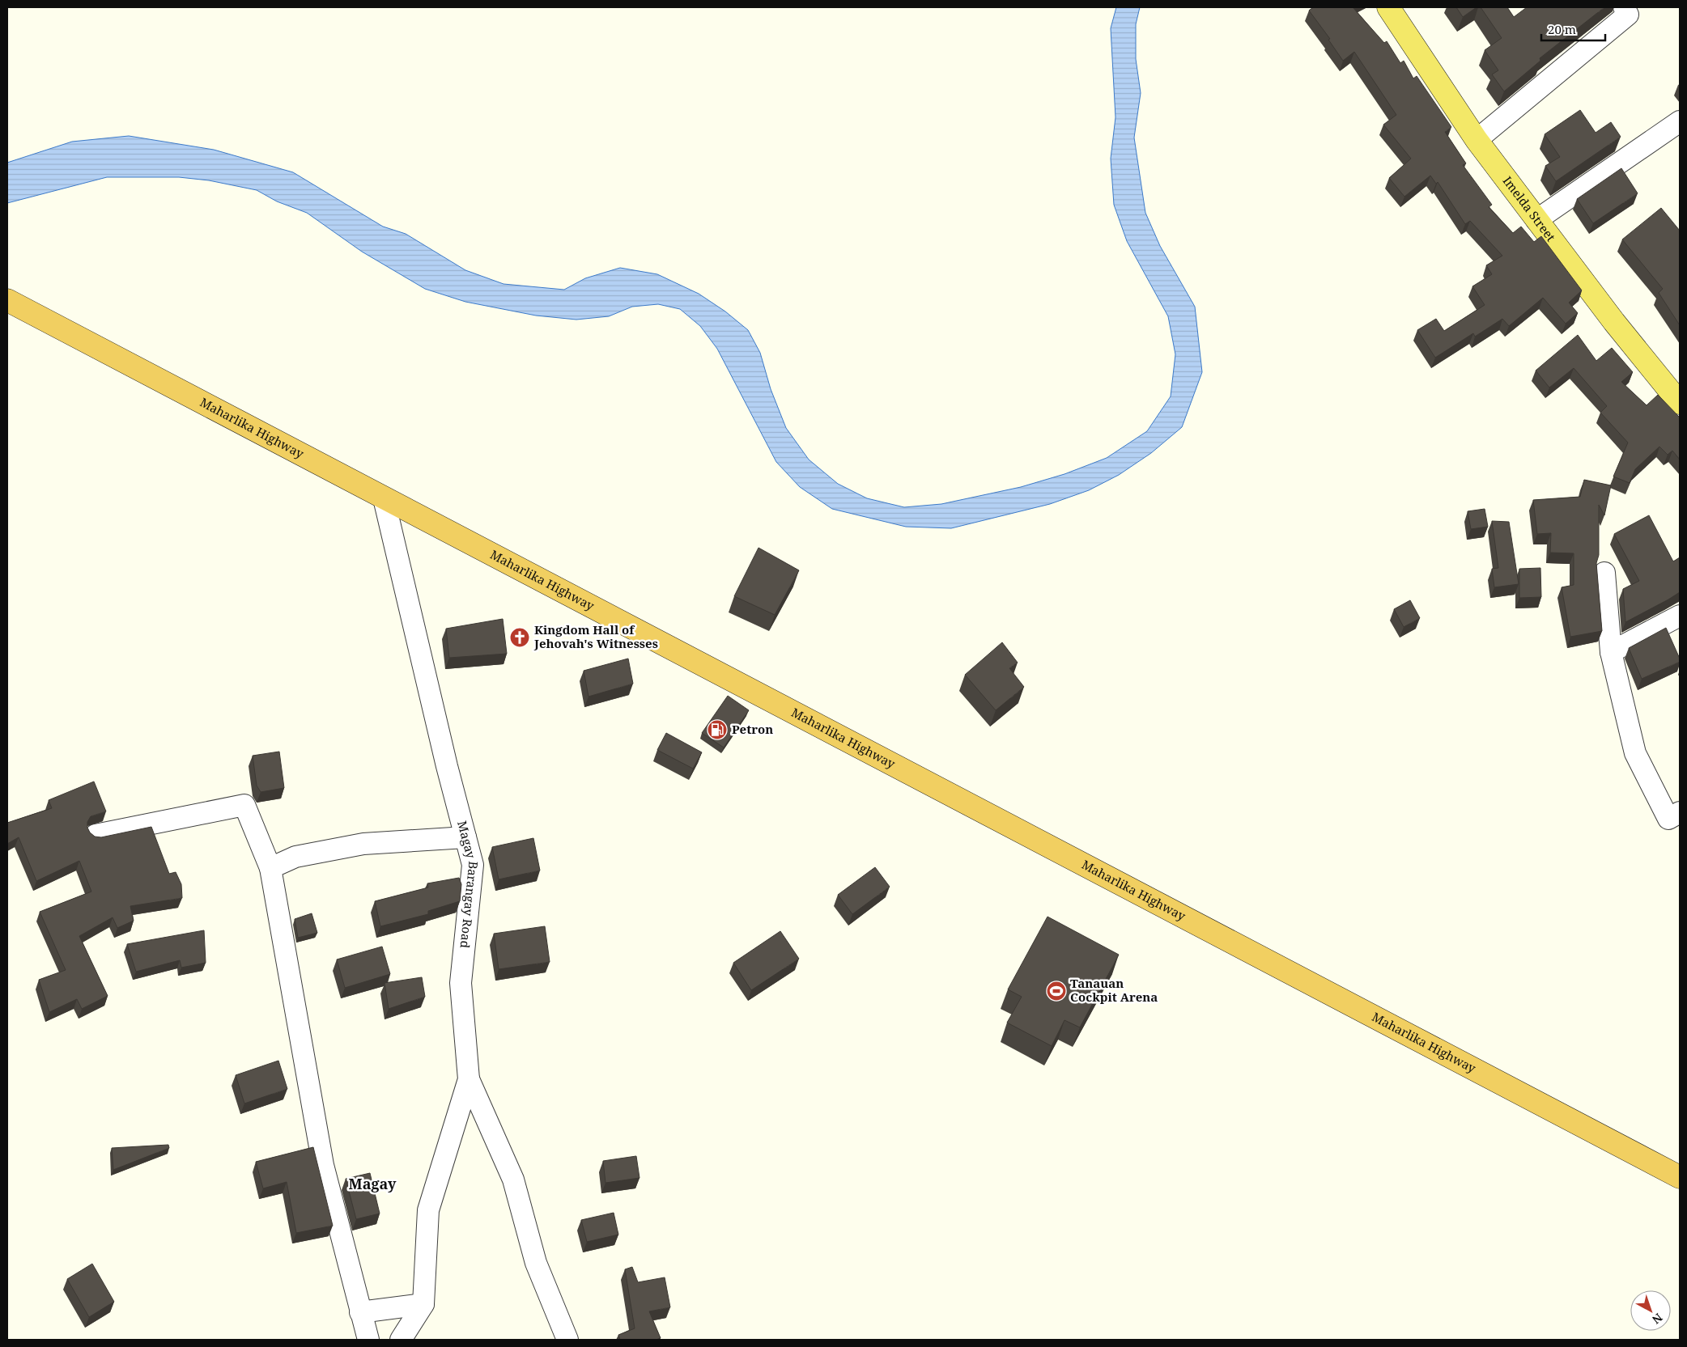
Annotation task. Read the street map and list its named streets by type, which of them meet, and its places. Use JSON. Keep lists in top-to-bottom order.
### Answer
{
  "streets": {
    "highway": ["Maharlika Highway"],
    "main road": ["Imelda Street"],
    "street": ["Magay Barangay Road"]
  },
  "crossings": [
    ["Maharlika Highway", "Magay Barangay Road"]
  ],
  "districts": ["Magay"],
  "places": {
    "church": ["Kingdom Hall of Jehovah's Witnesses"],
    "fuel station": ["Petron"],
    "sports": ["Tanauan Cockpit Arena"]
  },
  "scale_bar": "20 m",
  "north": "bottom right"
}
